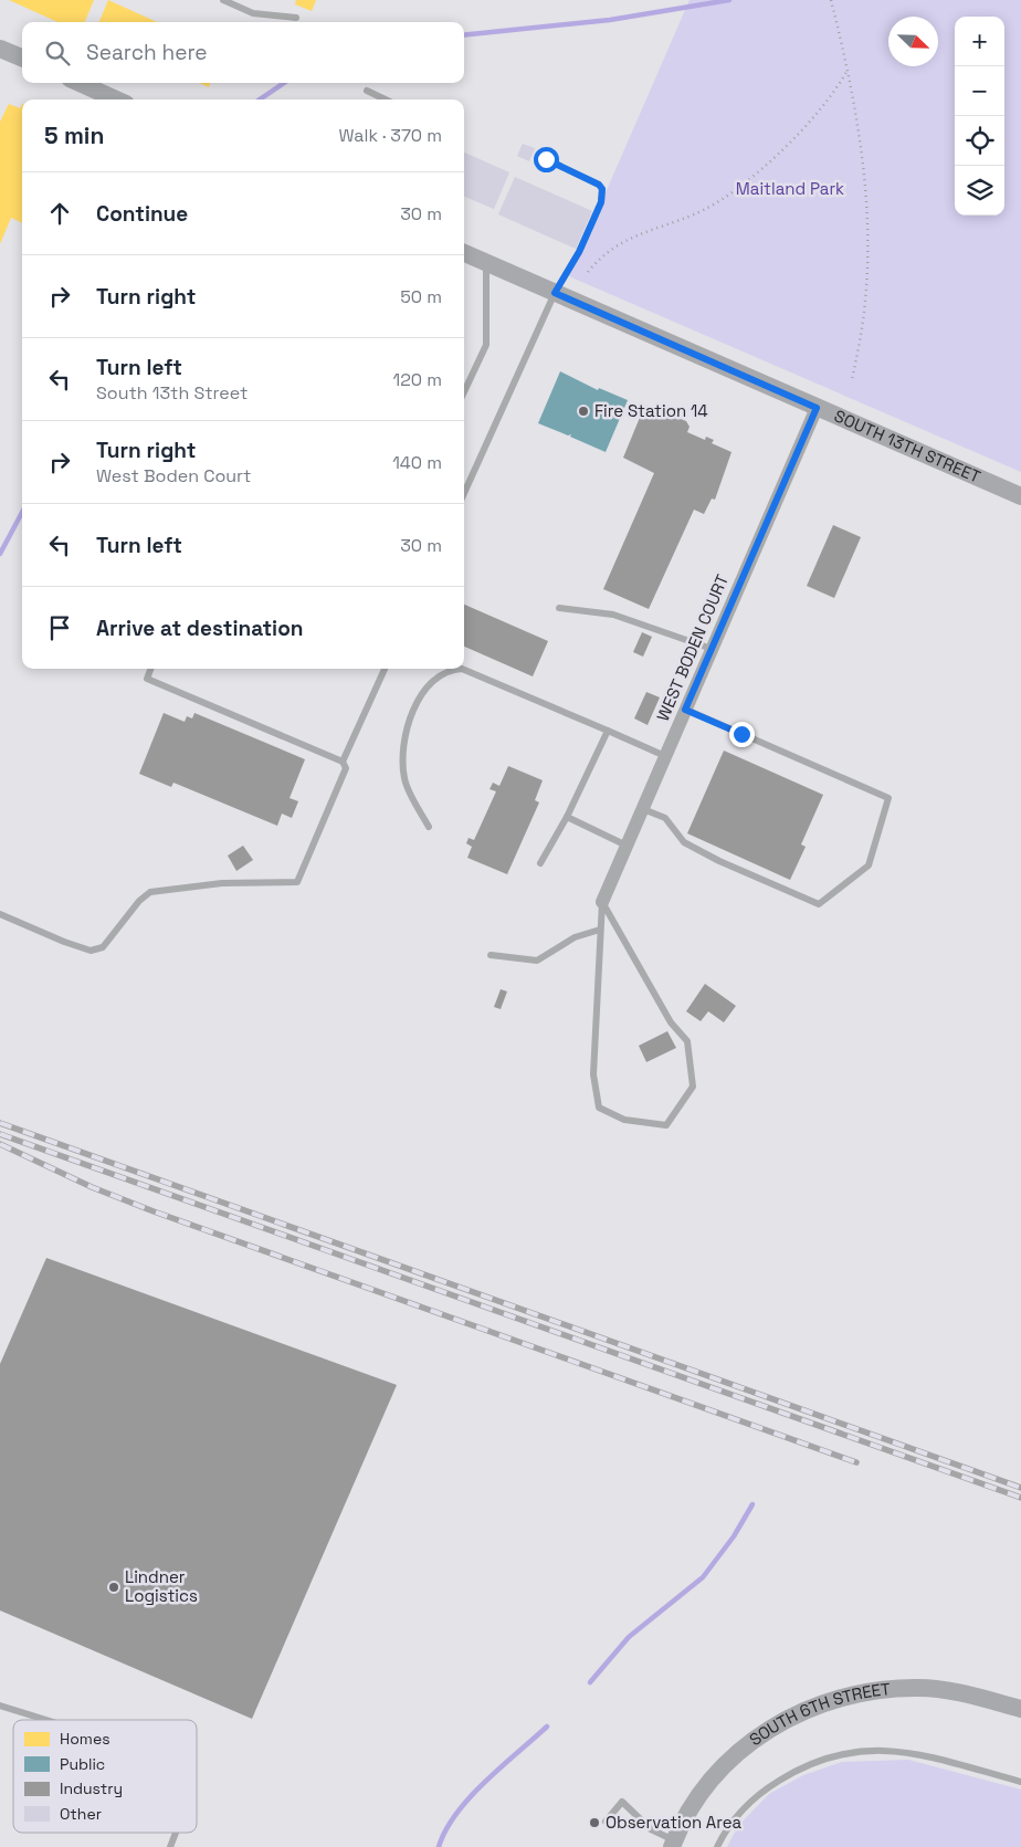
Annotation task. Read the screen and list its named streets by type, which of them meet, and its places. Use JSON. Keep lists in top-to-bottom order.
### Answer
{
  "streets": {
    "street": ["SOUTH 13TH STREET", "WEST BODEN COURT", "SOUTH 6TH STREET"]
  },
  "crossings": [
    ["SOUTH 13TH STREET", "WEST BODEN COURT"]
  ],
  "parks": ["Maitland Park"],
  "places": ["Fire Station 14", "Lindner Logistics", "Observation Area"],
  "legend": [
    "Homes",
    "Public",
    "Industry",
    "Other"
  ],
  "north": "bottom right",
  "page": {
    "map_buttons": ["+", "−"],
    "search": "Search here",
    "heading": ["5 min", "Walk · 370 m"],
    "list": [
      ["Continue", "30 m"],
      ["Turn right", "50 m"],
      ["Turn left", "South 13th Street", "120 m"],
      ["Turn right", "West Boden Court", "140 m"],
      ["Turn left", "30 m"],
      "Arrive at destination"
    ]
  }
}
